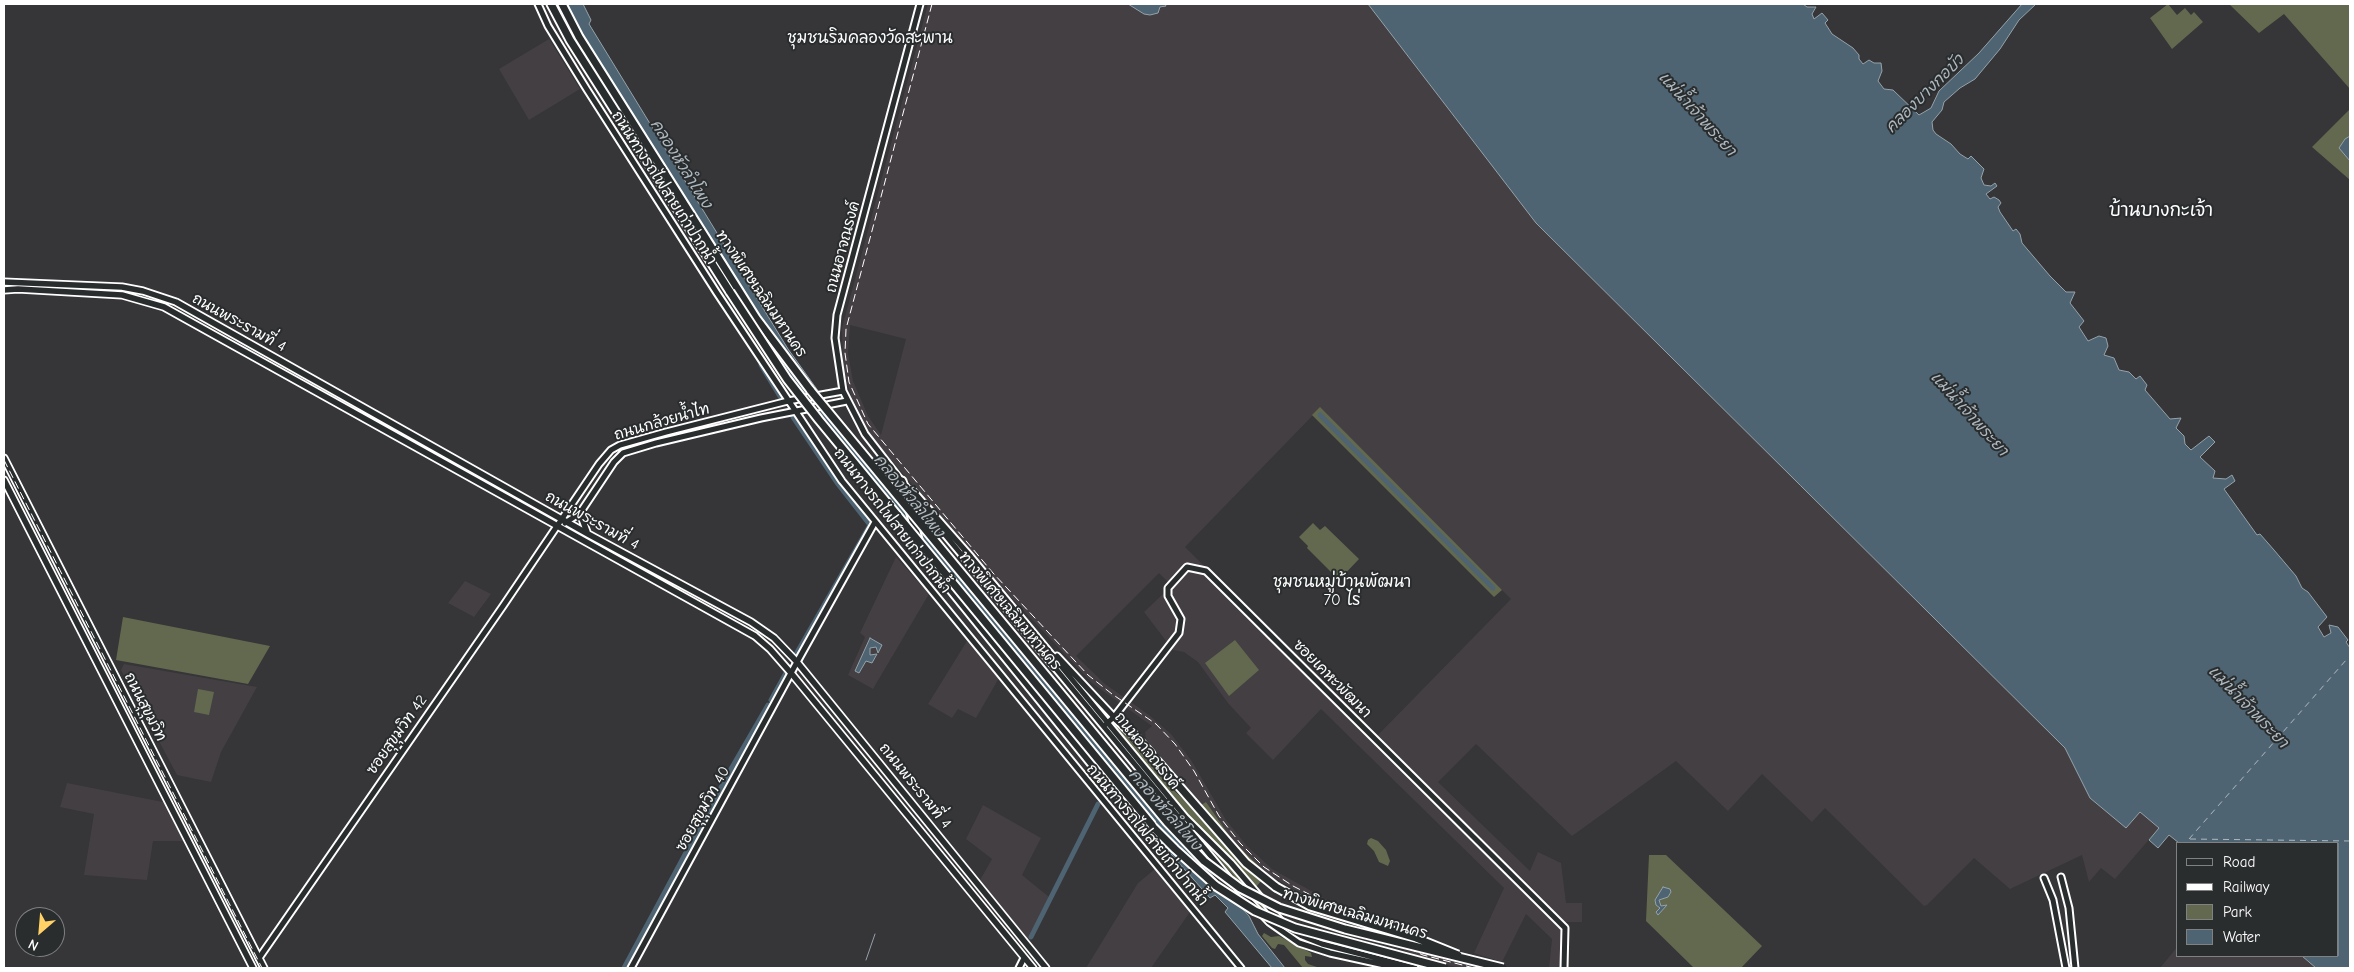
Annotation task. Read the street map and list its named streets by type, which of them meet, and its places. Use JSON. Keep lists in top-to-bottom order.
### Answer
{
  "streets": {
    "highway": ["ทางพิเศษเฉลิมมหานคร"],
    "main road": ["ถนนพระรามที่ 4", "ถนนสุขุมวิท"],
    "street": [
      "ถนนทางรถไฟสายเก่าปากน้ำ",
      "ถนนอาจณรงค์",
      "ถนนกล้วยน้ำไท",
      "ซอยเคหะพัฒนา",
      "ซอยสุขุมวิท 42",
      "ซอยสุขุมวิท 40"
    ]
  },
  "crossings": [
    ["ถนนทางรถไฟสายเก่าปากน้ำ", "ถนนกล้วยน้ำไท"],
    ["ถนนทางรถไฟสายเก่าปากน้ำ", "ซอยสุขุมวิท 40"],
    ["ถนนอาจณรงค์", "ถนนกล้วยน้ำไท"],
    ["ถนนอาจณรงค์", "ซอยเคหะพัฒนา"],
    ["ถนนพระรามที่ 4", "ถนนกล้วยน้ำไท"],
    ["ถนนพระรามที่ 4", "ซอยสุขุมวิท 42"],
    ["ถนนพระรามที่ 4", "ซอยสุขุมวิท 40"],
    ["ถนนกล้วยน้ำไท", "ซอยสุขุมวิท 42"],
    ["ถนนสุขุมวิท", "ซอยสุขุมวิท 42"]
  ],
  "districts": ["ชุมชนริมคลองวัดสะพาน", "บ้านบางกะเจ้า", "ชุมชนหมู่บ้านพัฒนา 70 ไร่"],
  "water": ["คลองบางกอบัว", "แม่น้ำเจ้าพระยา", "คลองหัวลำโพง"],
  "legend": [
    "Road",
    "Railway",
    "Park",
    "Water"
  ],
  "north": "bottom left"
}
